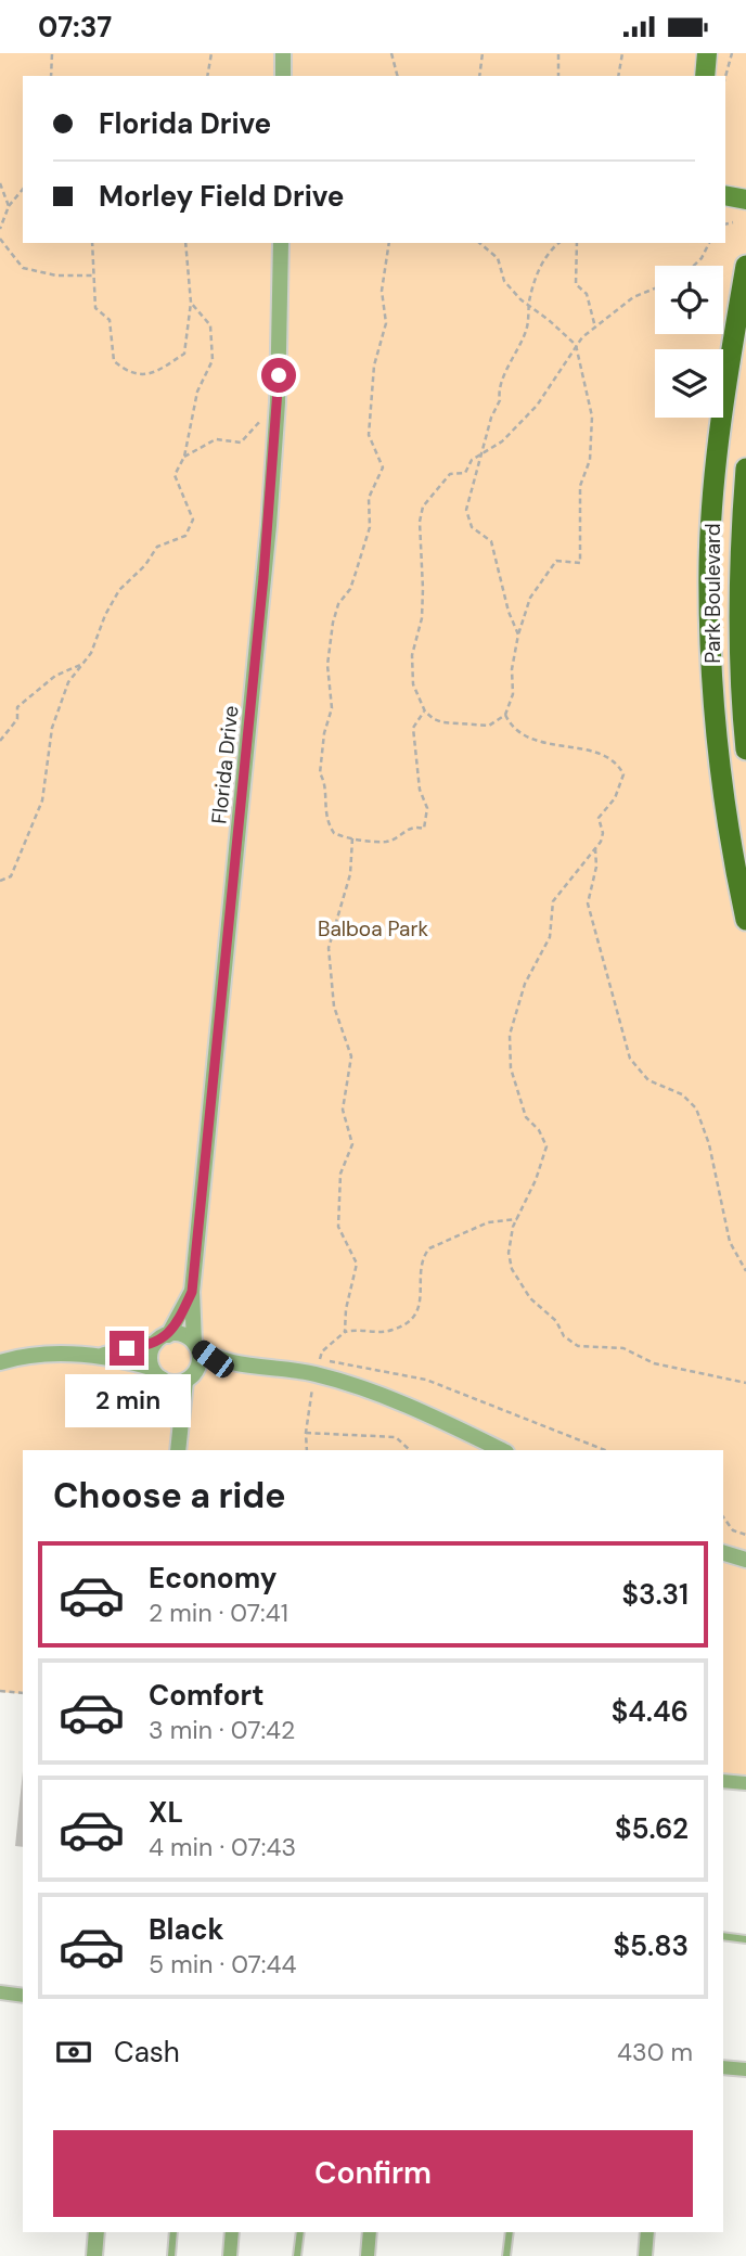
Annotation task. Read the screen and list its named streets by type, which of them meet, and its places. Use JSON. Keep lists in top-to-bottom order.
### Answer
{
  "streets": {
    "main road": ["Park Boulevard"],
    "street": ["Florida Drive"]
  },
  "parks": ["Balboa Park"],
  "page": {
    "status": "07:37",
    "banner": ["Florida Drive", "Morley Field Drive"],
    "bubble": "2 min",
    "heading": "Choose a ride",
    "list": [
      {
        "name": "Economy",
        "note": "2 min · 07:41",
        "value": "$3.31"
      },
      {
        "name": "Comfort",
        "note": "3 min · 07:42",
        "value": "$4.46"
      },
      {
        "name": "XL",
        "note": "4 min · 07:43",
        "value": "$5.62"
      },
      {
        "name": "Black",
        "note": "5 min · 07:44",
        "value": "$5.83"
      }
    ],
    "pay": ["Cash", "430 m"],
    "buttons": "Confirm"
  }
}
